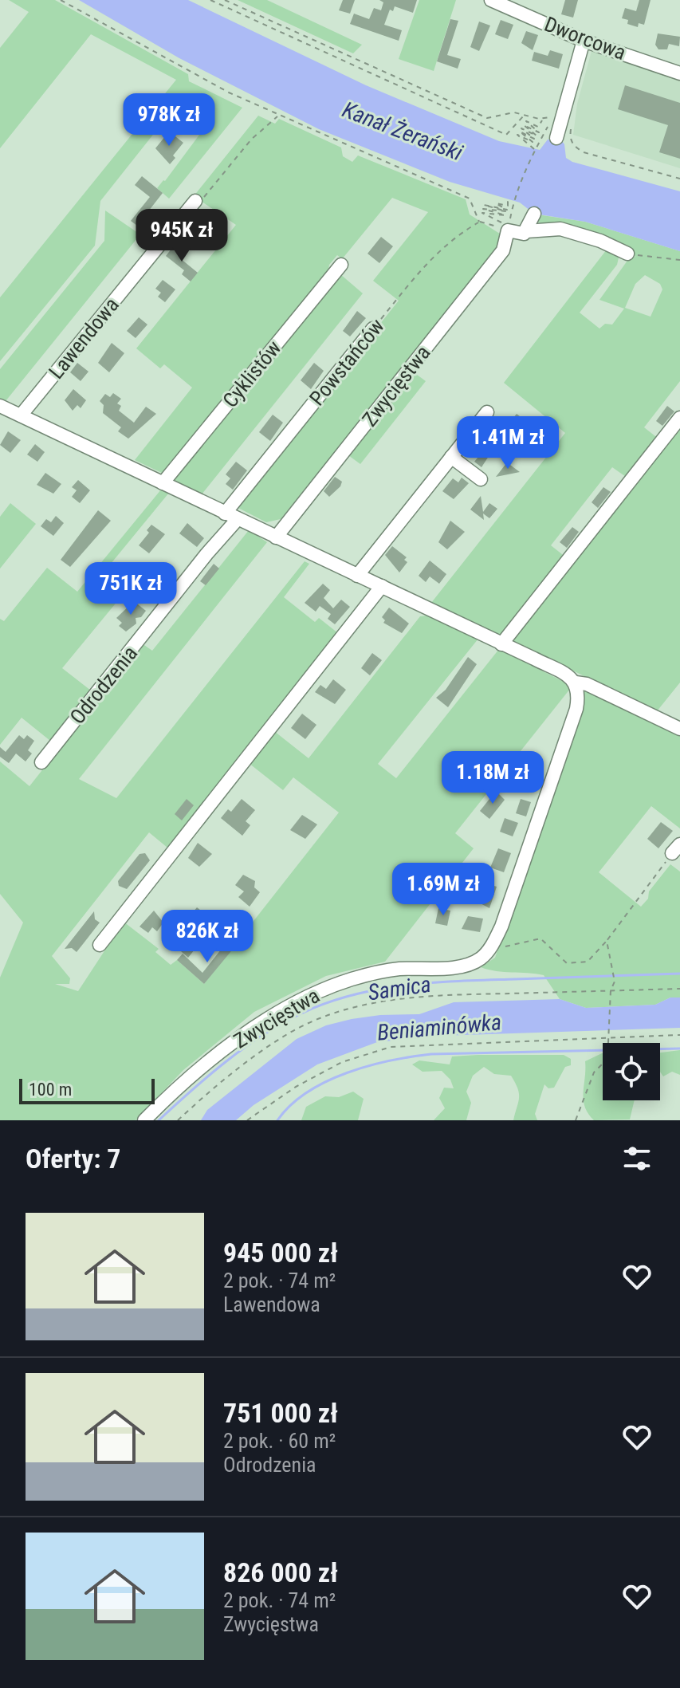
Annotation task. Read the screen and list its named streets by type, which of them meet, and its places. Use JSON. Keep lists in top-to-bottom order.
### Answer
{
  "streets": {
    "street": [
      "Dworcowa",
      "Lawendowa",
      "Powstańców",
      "Cyklistów",
      "Zwycięstwa",
      "Odrodzenia"
    ]
  },
  "crossings": [
    ["Powstańców", "Odrodzenia"]
  ],
  "water": ["Kanał Żerański", "Samica", "Beniaminówka"],
  "scale_bar": "100 m",
  "page": {
    "price": [
      "978K zł",
      "945K zł",
      "1.41M zł",
      "751K zł",
      "1.18M zł",
      "1.69M zł",
      "826K zł"
    ],
    "scale": "100 m",
    "heading": "Oferty: 7",
    "list": [
      {
        "name": "945 000 zł",
        "note": "2 pok. · 74 m² · Lawendowa"
      },
      {
        "name": "751 000 zł",
        "note": "2 pok. · 60 m² · Odrodzenia"
      },
      {
        "name": "826 000 zł",
        "note": "2 pok. · 74 m² · Zwycięstwa"
      }
    ]
  }
}
